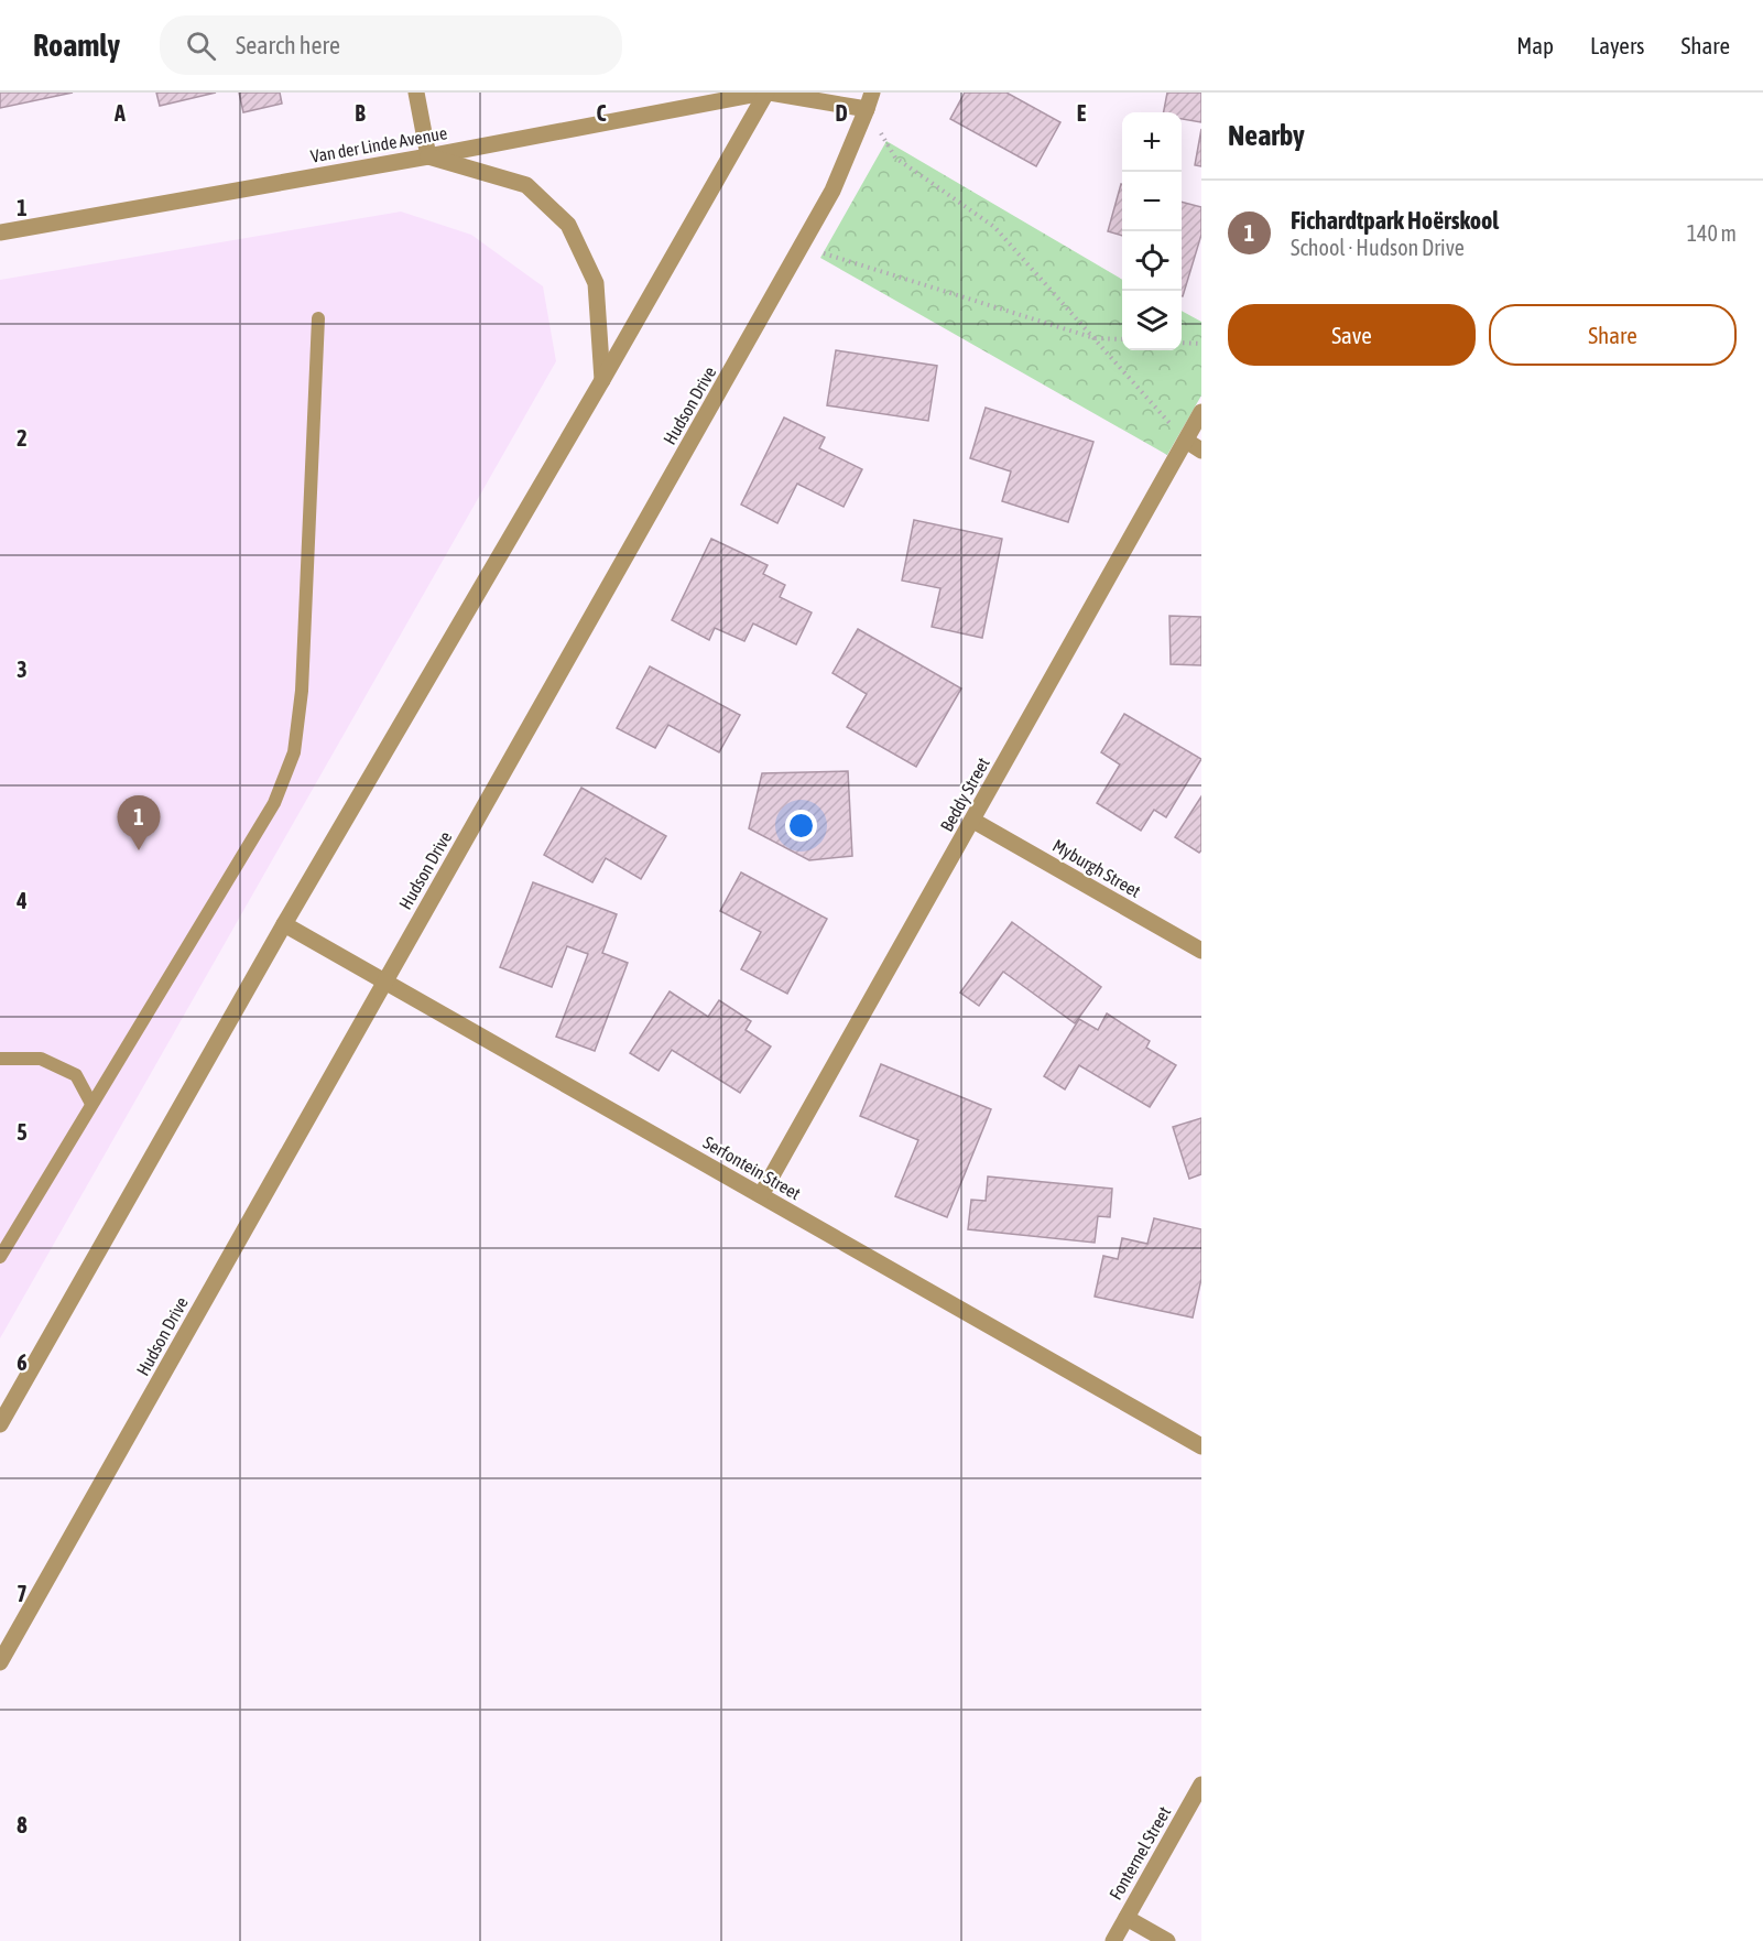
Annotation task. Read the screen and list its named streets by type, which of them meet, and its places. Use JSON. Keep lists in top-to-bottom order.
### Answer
{
  "streets": {
    "street": [
      "Van der Linde Avenue",
      "Hudson Drive",
      "Beddy Street",
      "Myburgh Street",
      "Serfontein Street",
      "Fonternel Street"
    ]
  },
  "crossings": [
    ["Van der Linde Avenue", "Hudson Drive"],
    ["Hudson Drive", "Serfontein Street"],
    ["Beddy Street", "Myburgh Street"],
    ["Beddy Street", "Serfontein Street"]
  ],
  "page": {
    "header": "Roamly",
    "search": "Search here",
    "nav": ["Map", "Layers", "Share"],
    "heading": "Nearby",
    "map_buttons": ["+", "−"],
    "list": [
      {
        "mark": "1",
        "name": "Fichardtpark Hoërskool",
        "note": "School · Hudson Drive",
        "value": "140 m"
      }
    ],
    "buttons": ["Save", "Share"],
    "pins": "1"
  },
  "grid": {
    "columns": [
      "A",
      "B",
      "C",
      "D",
      "E"
    ],
    "rows": [
      "1",
      "2",
      "3",
      "4",
      "5",
      "6",
      "7",
      "8"
    ]
  }
}
